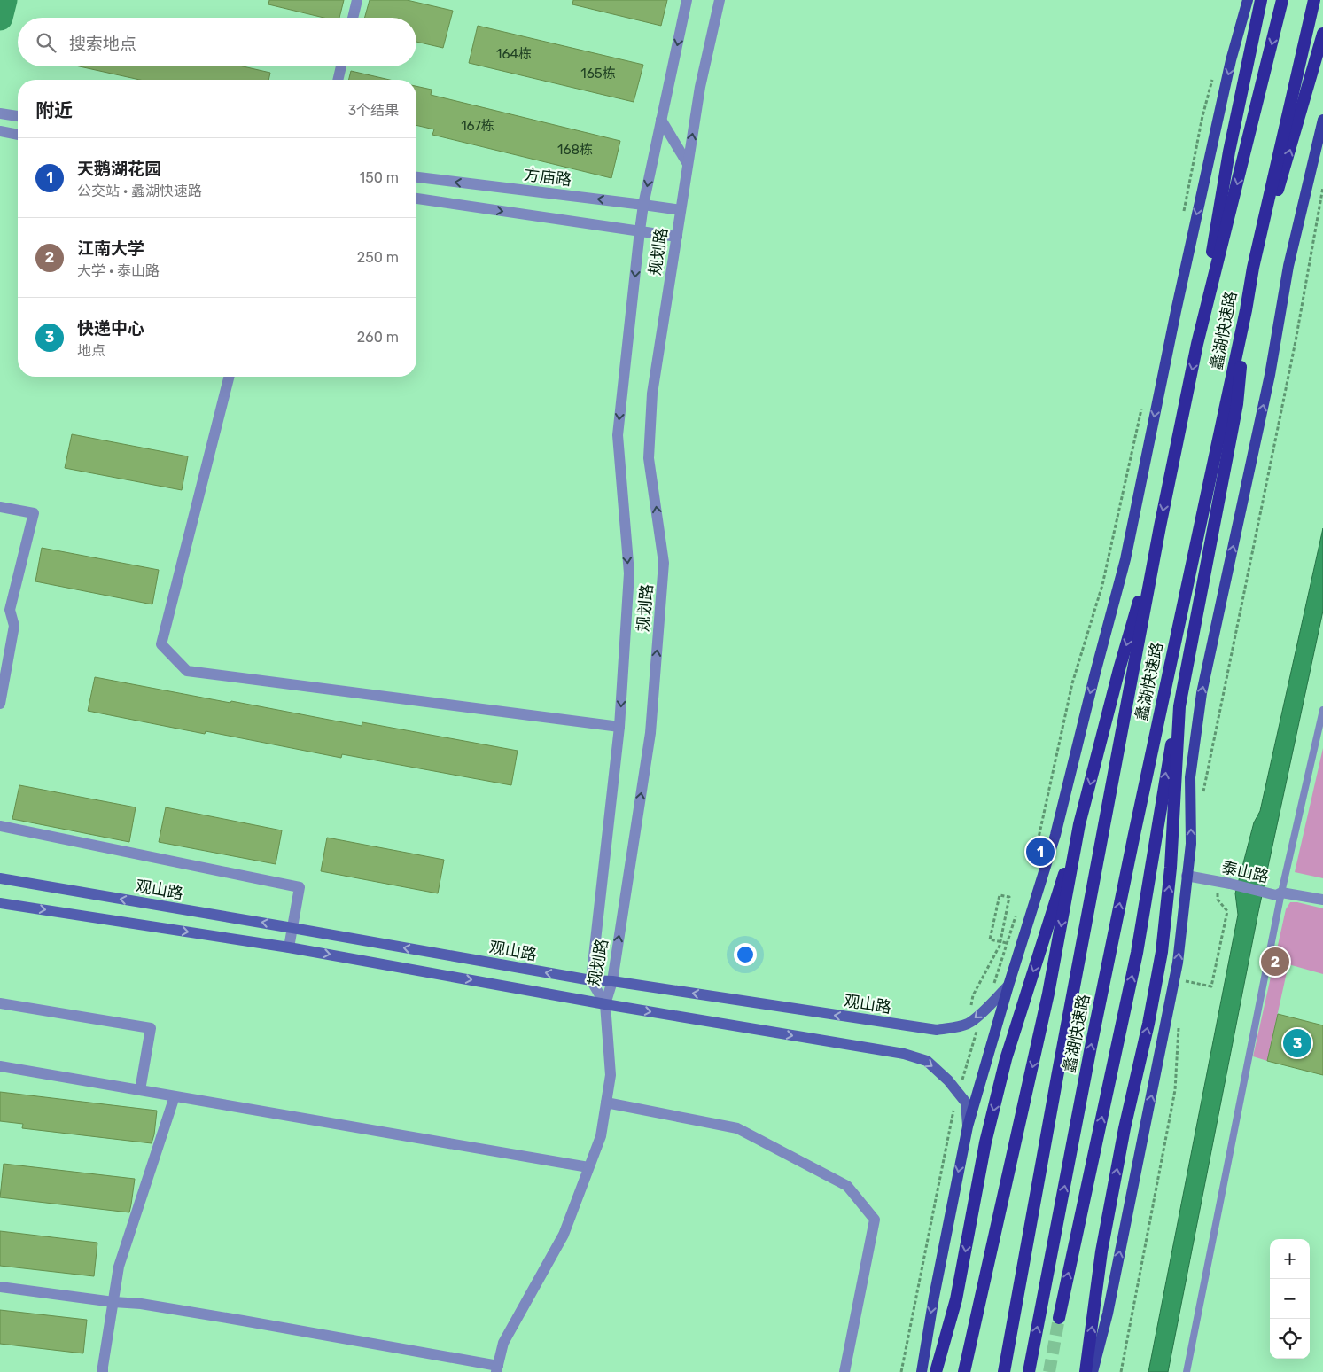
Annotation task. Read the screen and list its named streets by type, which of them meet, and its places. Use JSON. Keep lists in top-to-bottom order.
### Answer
{
  "streets": {
    "highway": ["蠡湖快速路"],
    "main road": ["观山路"],
    "street": ["方庙路", "规划路", "泰山路"]
  },
  "crossings": [
    ["方庙路", "规划路"],
    ["规划路", "观山路"]
  ],
  "house_numbers": [
    "164栋",
    "165栋",
    "167栋",
    "168栋"
  ],
  "page": {
    "search": "搜索地点",
    "heading": ["附近", "3个结果"],
    "list": [
      {
        "mark": "1",
        "name": "天鹅湖花园",
        "note": "公交站 · 蠡湖快速路",
        "value": "150 m"
      },
      {
        "mark": "2",
        "name": "江南大学",
        "note": "大学 · 泰山路",
        "value": "250 m"
      },
      {
        "mark": "3",
        "name": "快递中心",
        "note": "地点",
        "value": "260 m"
      }
    ],
    "pins": ["1", "2", "3"],
    "map_buttons": ["+", "−"]
  }
}
